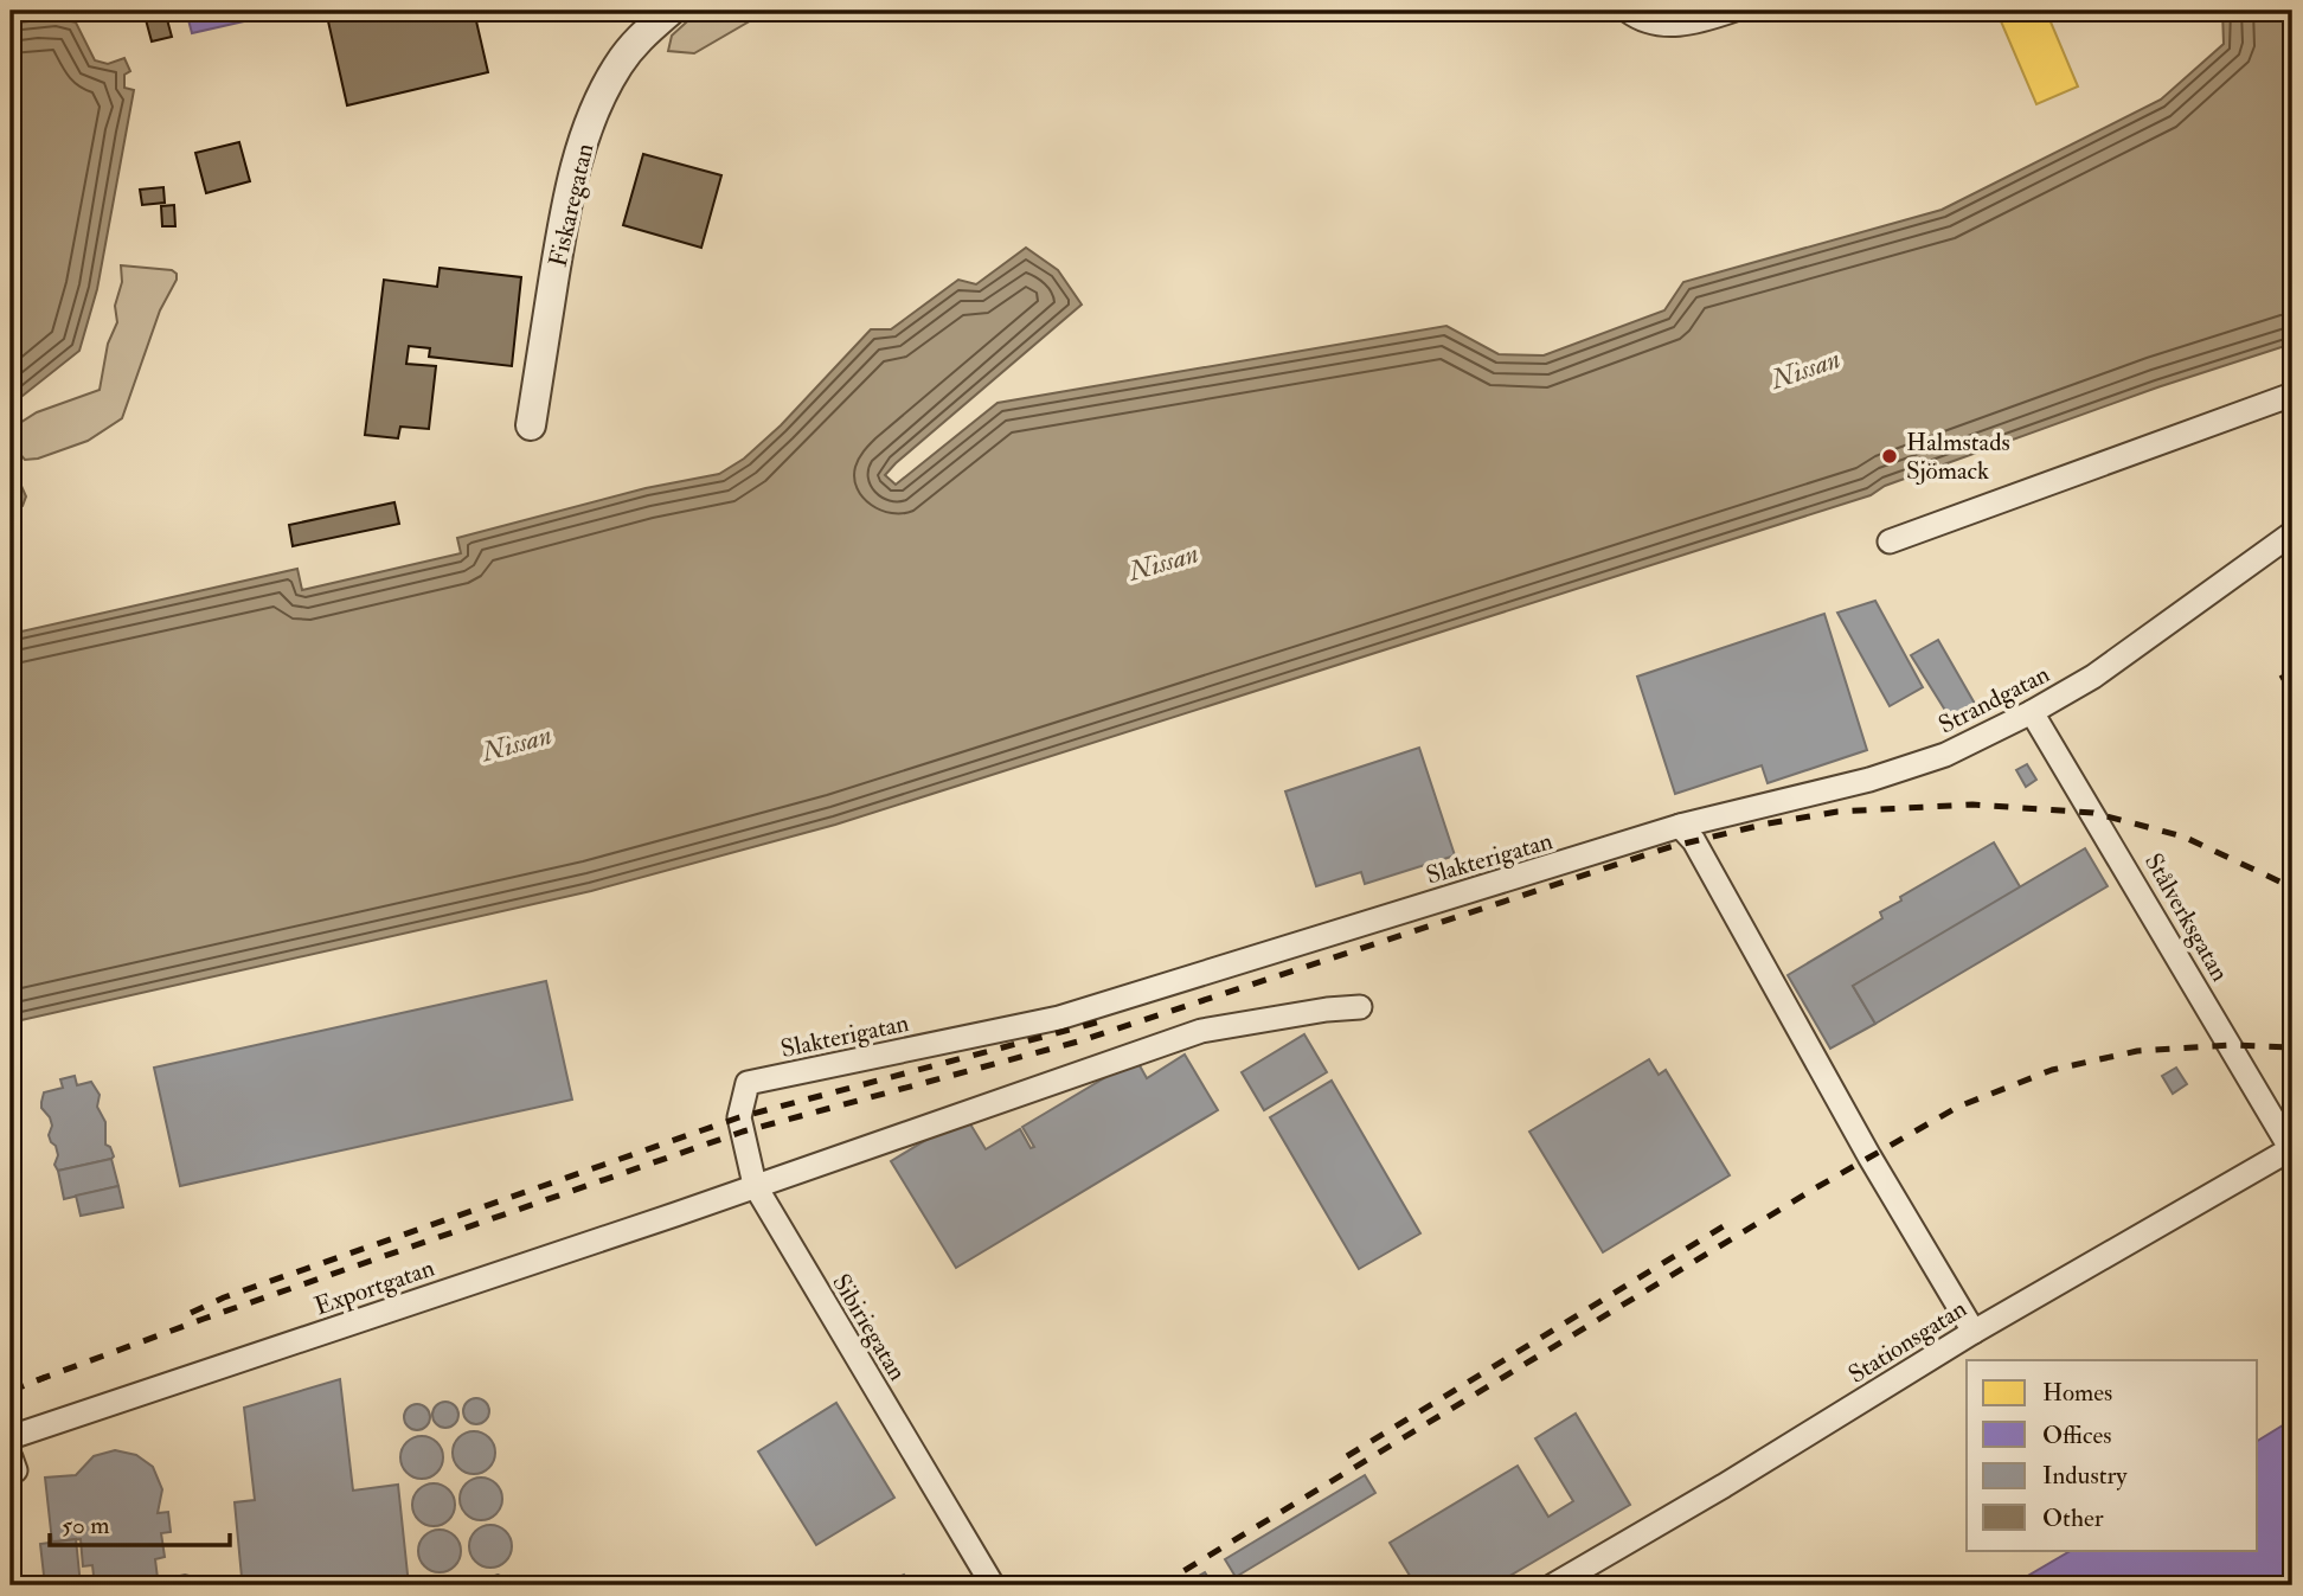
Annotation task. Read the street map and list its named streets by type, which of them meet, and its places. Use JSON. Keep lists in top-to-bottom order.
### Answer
{
  "streets": {
    "street": [
      "Fiskaregatan",
      "Strandgatan",
      "Slakterigatan",
      "Stålverksgatan",
      "Exportgatan",
      "Sibiriegatan",
      "Stationsgatan"
    ]
  },
  "crossings": [
    ["Strandgatan", "Slakterigatan"],
    ["Strandgatan", "Stålverksgatan"],
    ["Slakterigatan", "Sibiriegatan"],
    ["Stålverksgatan", "Stationsgatan"],
    ["Exportgatan", "Sibiriegatan"]
  ],
  "water": ["Nissan"],
  "places": ["Halmstads Sjömack"],
  "legend": [
    "Homes",
    "Offices",
    "Industry",
    "Other"
  ],
  "scale_bar": "50 m"
}
